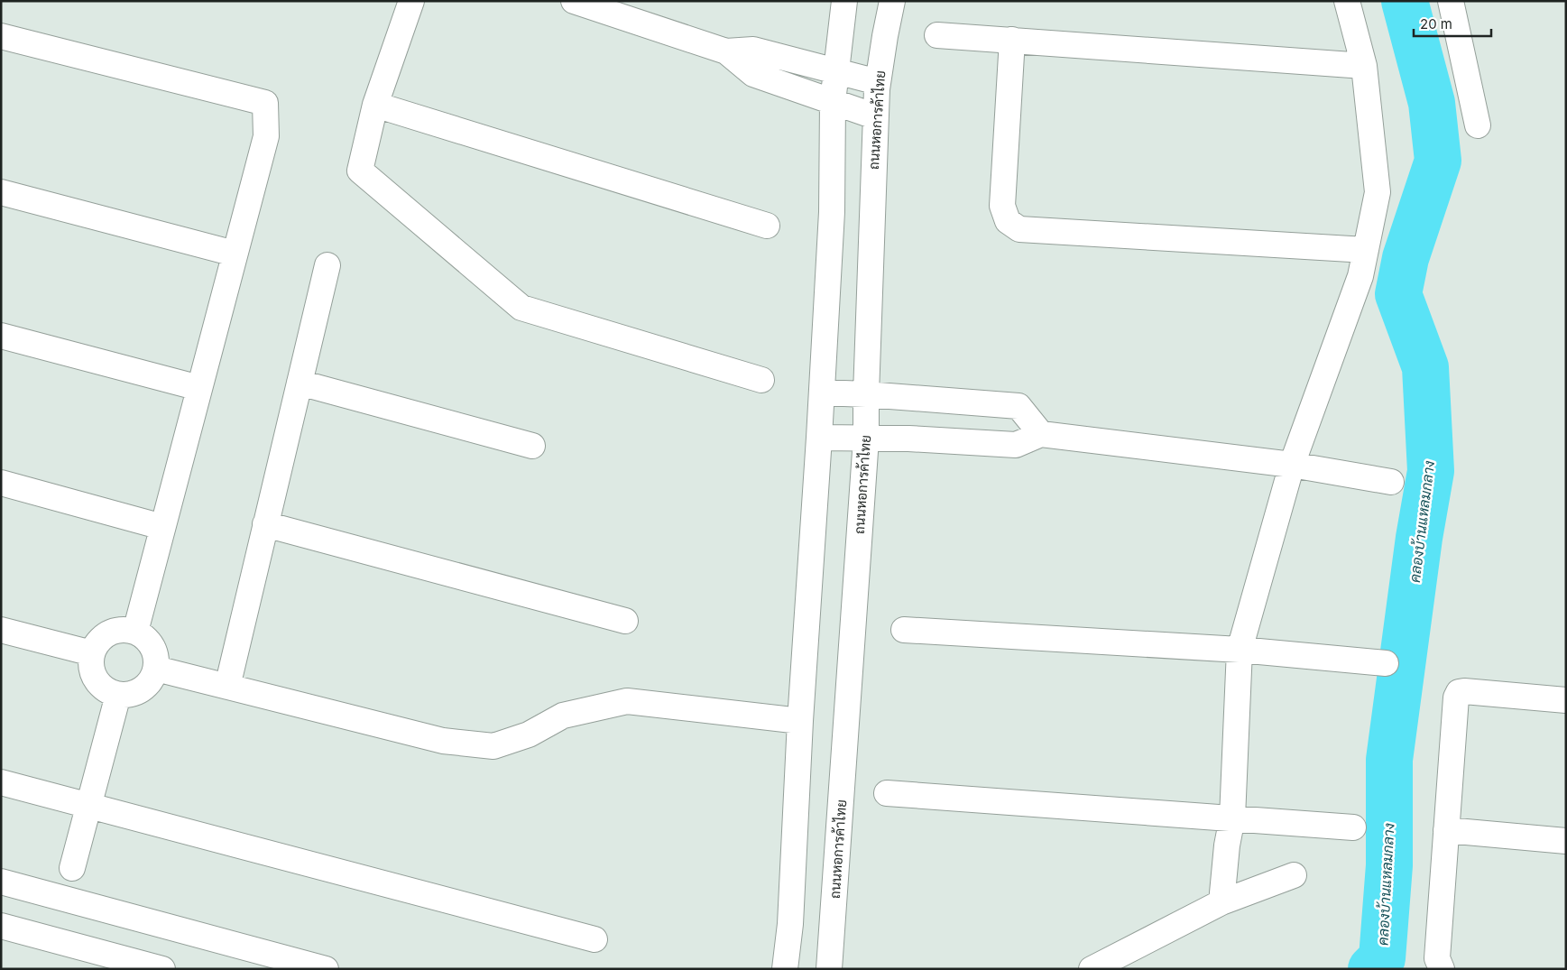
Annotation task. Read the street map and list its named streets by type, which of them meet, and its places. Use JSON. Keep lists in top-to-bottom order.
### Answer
{
  "streets": {
    "street": ["ถนนหอการค้าไทย"]
  },
  "water": ["คลองบ้านแหลมกลาง"],
  "scale_bar": "20 m"
}
